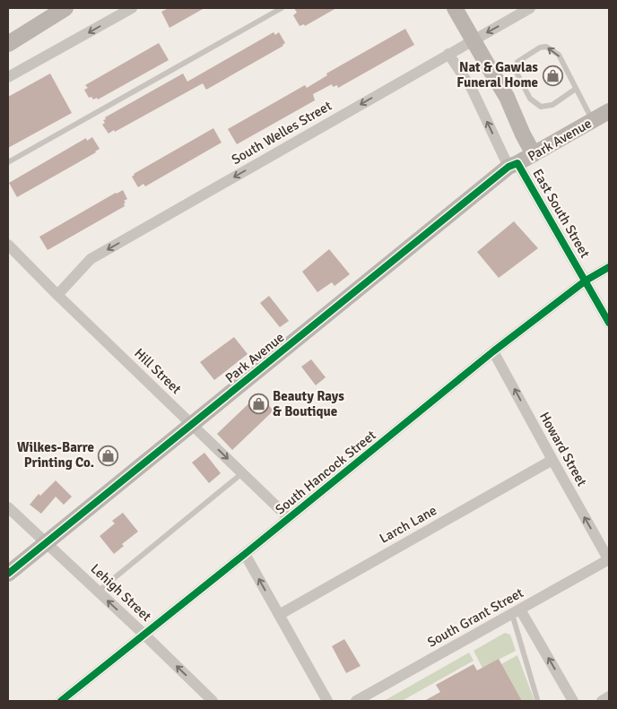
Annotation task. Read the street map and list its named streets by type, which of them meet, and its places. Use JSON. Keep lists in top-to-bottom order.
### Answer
{
  "streets": {
    "street": [
      "South Welles Street",
      "Park Avenue",
      "East South Street",
      "Hill Street",
      "Howard Street",
      "South Hancock Street",
      "Larch Lane",
      "Lehigh Street",
      "South Grant Street"
    ]
  },
  "crossings": [
    ["South Welles Street", "East South Street"],
    ["South Welles Street", "Hill Street"],
    ["Park Avenue", "East South Street"],
    ["Park Avenue", "Hill Street"],
    ["Park Avenue", "Lehigh Street"],
    ["East South Street", "South Hancock Street"],
    ["Hill Street", "South Hancock Street"],
    ["Howard Street", "South Hancock Street"],
    ["Howard Street", "Larch Lane"],
    ["Howard Street", "South Grant Street"],
    ["South Hancock Street", "Lehigh Street"]
  ],
  "one_way": ["South Welles Street", "Howard Street", "Lehigh Street"],
  "places": {
    "shop": ["Nat & Gawlas Funeral Home", "Beauty Rays & Boutique", "Wilkes-Barre Printing Co."]
  }
}
